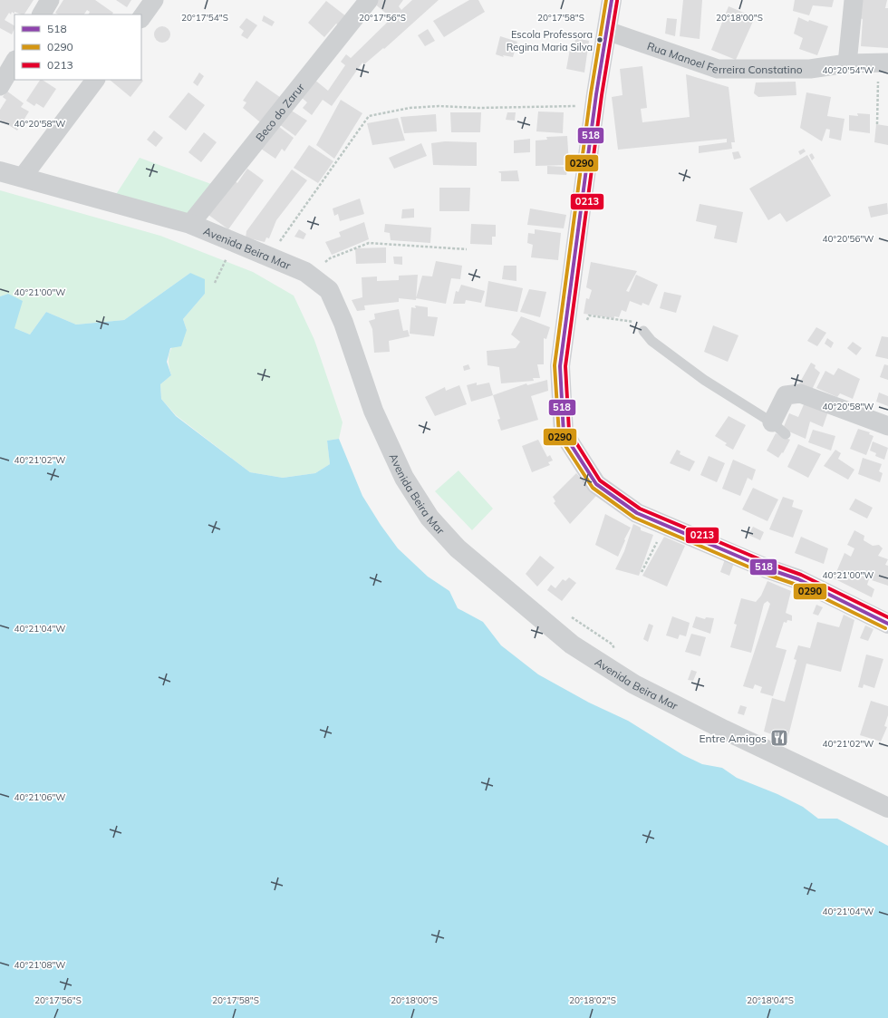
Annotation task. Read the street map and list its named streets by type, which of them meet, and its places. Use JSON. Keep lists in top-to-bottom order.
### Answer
{
  "streets": {
    "street": ["Rua Manoel Ferreira Constatino", "Beco do Zarur", "Avenida Beira Mar"]
  },
  "crossings": [
    ["Beco do Zarur", "Avenida Beira Mar"]
  ],
  "places": {
    "other": ["Escola Professora Regina Maria Silva"],
    "restaurant": ["Entre Amigos"]
  },
  "lines": ["transit line 518", "transit line 0290", "transit line 0213"],
  "legend": ["518", "0290", "0213"],
  "coordinates": [
    "20°17'54\"S",
    "20°17'56\"S",
    "20°17'58\"S",
    "20°18'00\"S",
    "40°20'54\"W",
    "40°20'58\"W",
    "40°20'56\"W",
    "40°21'00\"W",
    "40°21'02\"W",
    "40°21'04\"W",
    "40°21'06\"W",
    "40°21'08\"W",
    "20°18'02\"S",
    "20°18'04\"S"
  ]
}
